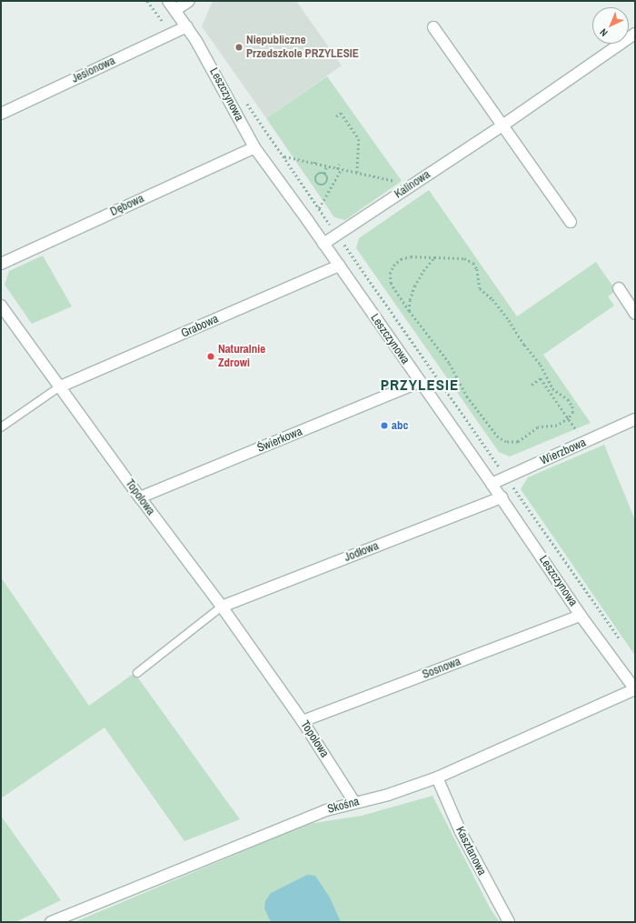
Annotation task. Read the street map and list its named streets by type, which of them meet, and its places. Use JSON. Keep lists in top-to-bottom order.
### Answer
{
  "streets": {
    "street": [
      "Jesionowa",
      "Leszczynowa",
      "Kalinowa",
      "Dębowa",
      "Grabowa",
      "Świerkowa",
      "Wierzbowa",
      "Topolowa",
      "Jodłowa",
      "Sosnowa",
      "Skośna",
      "Kasztanowa"
    ]
  },
  "crossings": [
    ["Jesionowa", "Leszczynowa"],
    ["Leszczynowa", "Kalinowa"],
    ["Leszczynowa", "Dębowa"],
    ["Leszczynowa", "Grabowa"],
    ["Leszczynowa", "Świerkowa"],
    ["Leszczynowa", "Wierzbowa"],
    ["Leszczynowa", "Jodłowa"],
    ["Leszczynowa", "Sosnowa"],
    ["Leszczynowa", "Skośna"],
    ["Grabowa", "Topolowa"],
    ["Świerkowa", "Topolowa"],
    ["Topolowa", "Jodłowa"],
    ["Topolowa", "Sosnowa"],
    ["Topolowa", "Skośna"],
    ["Skośna", "Kasztanowa"]
  ],
  "districts": ["PRZYLESIE"],
  "places": ["Niepubliczne Przedszkole PRZYLESIE", "Naturalnie Zdrowi", "abc"],
  "north": "bottom left"
}
